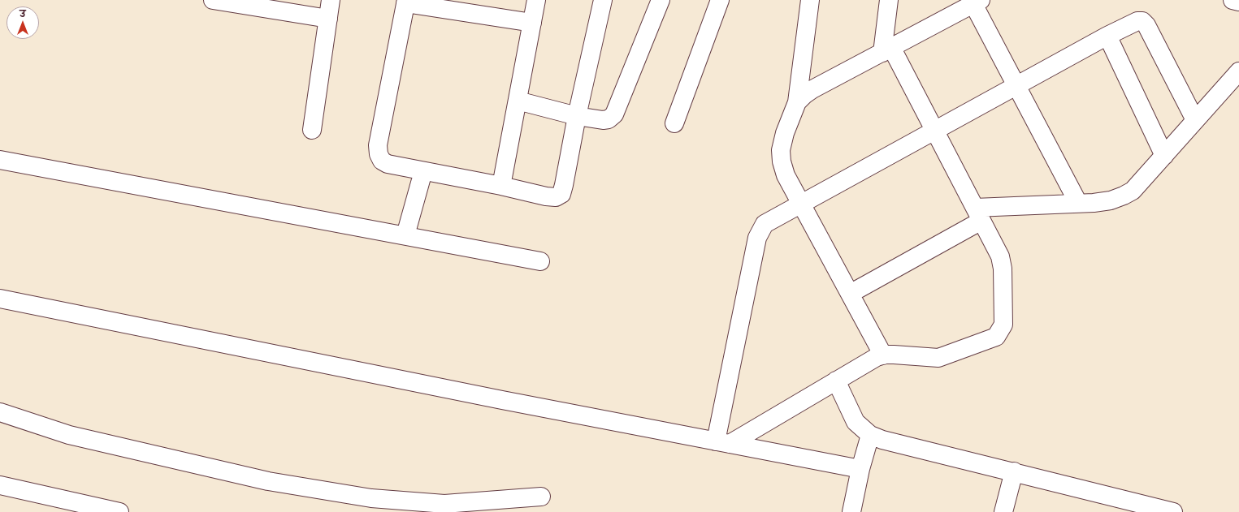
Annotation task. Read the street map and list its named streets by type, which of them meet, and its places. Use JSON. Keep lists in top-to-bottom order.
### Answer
{
  "north": "top"
}
